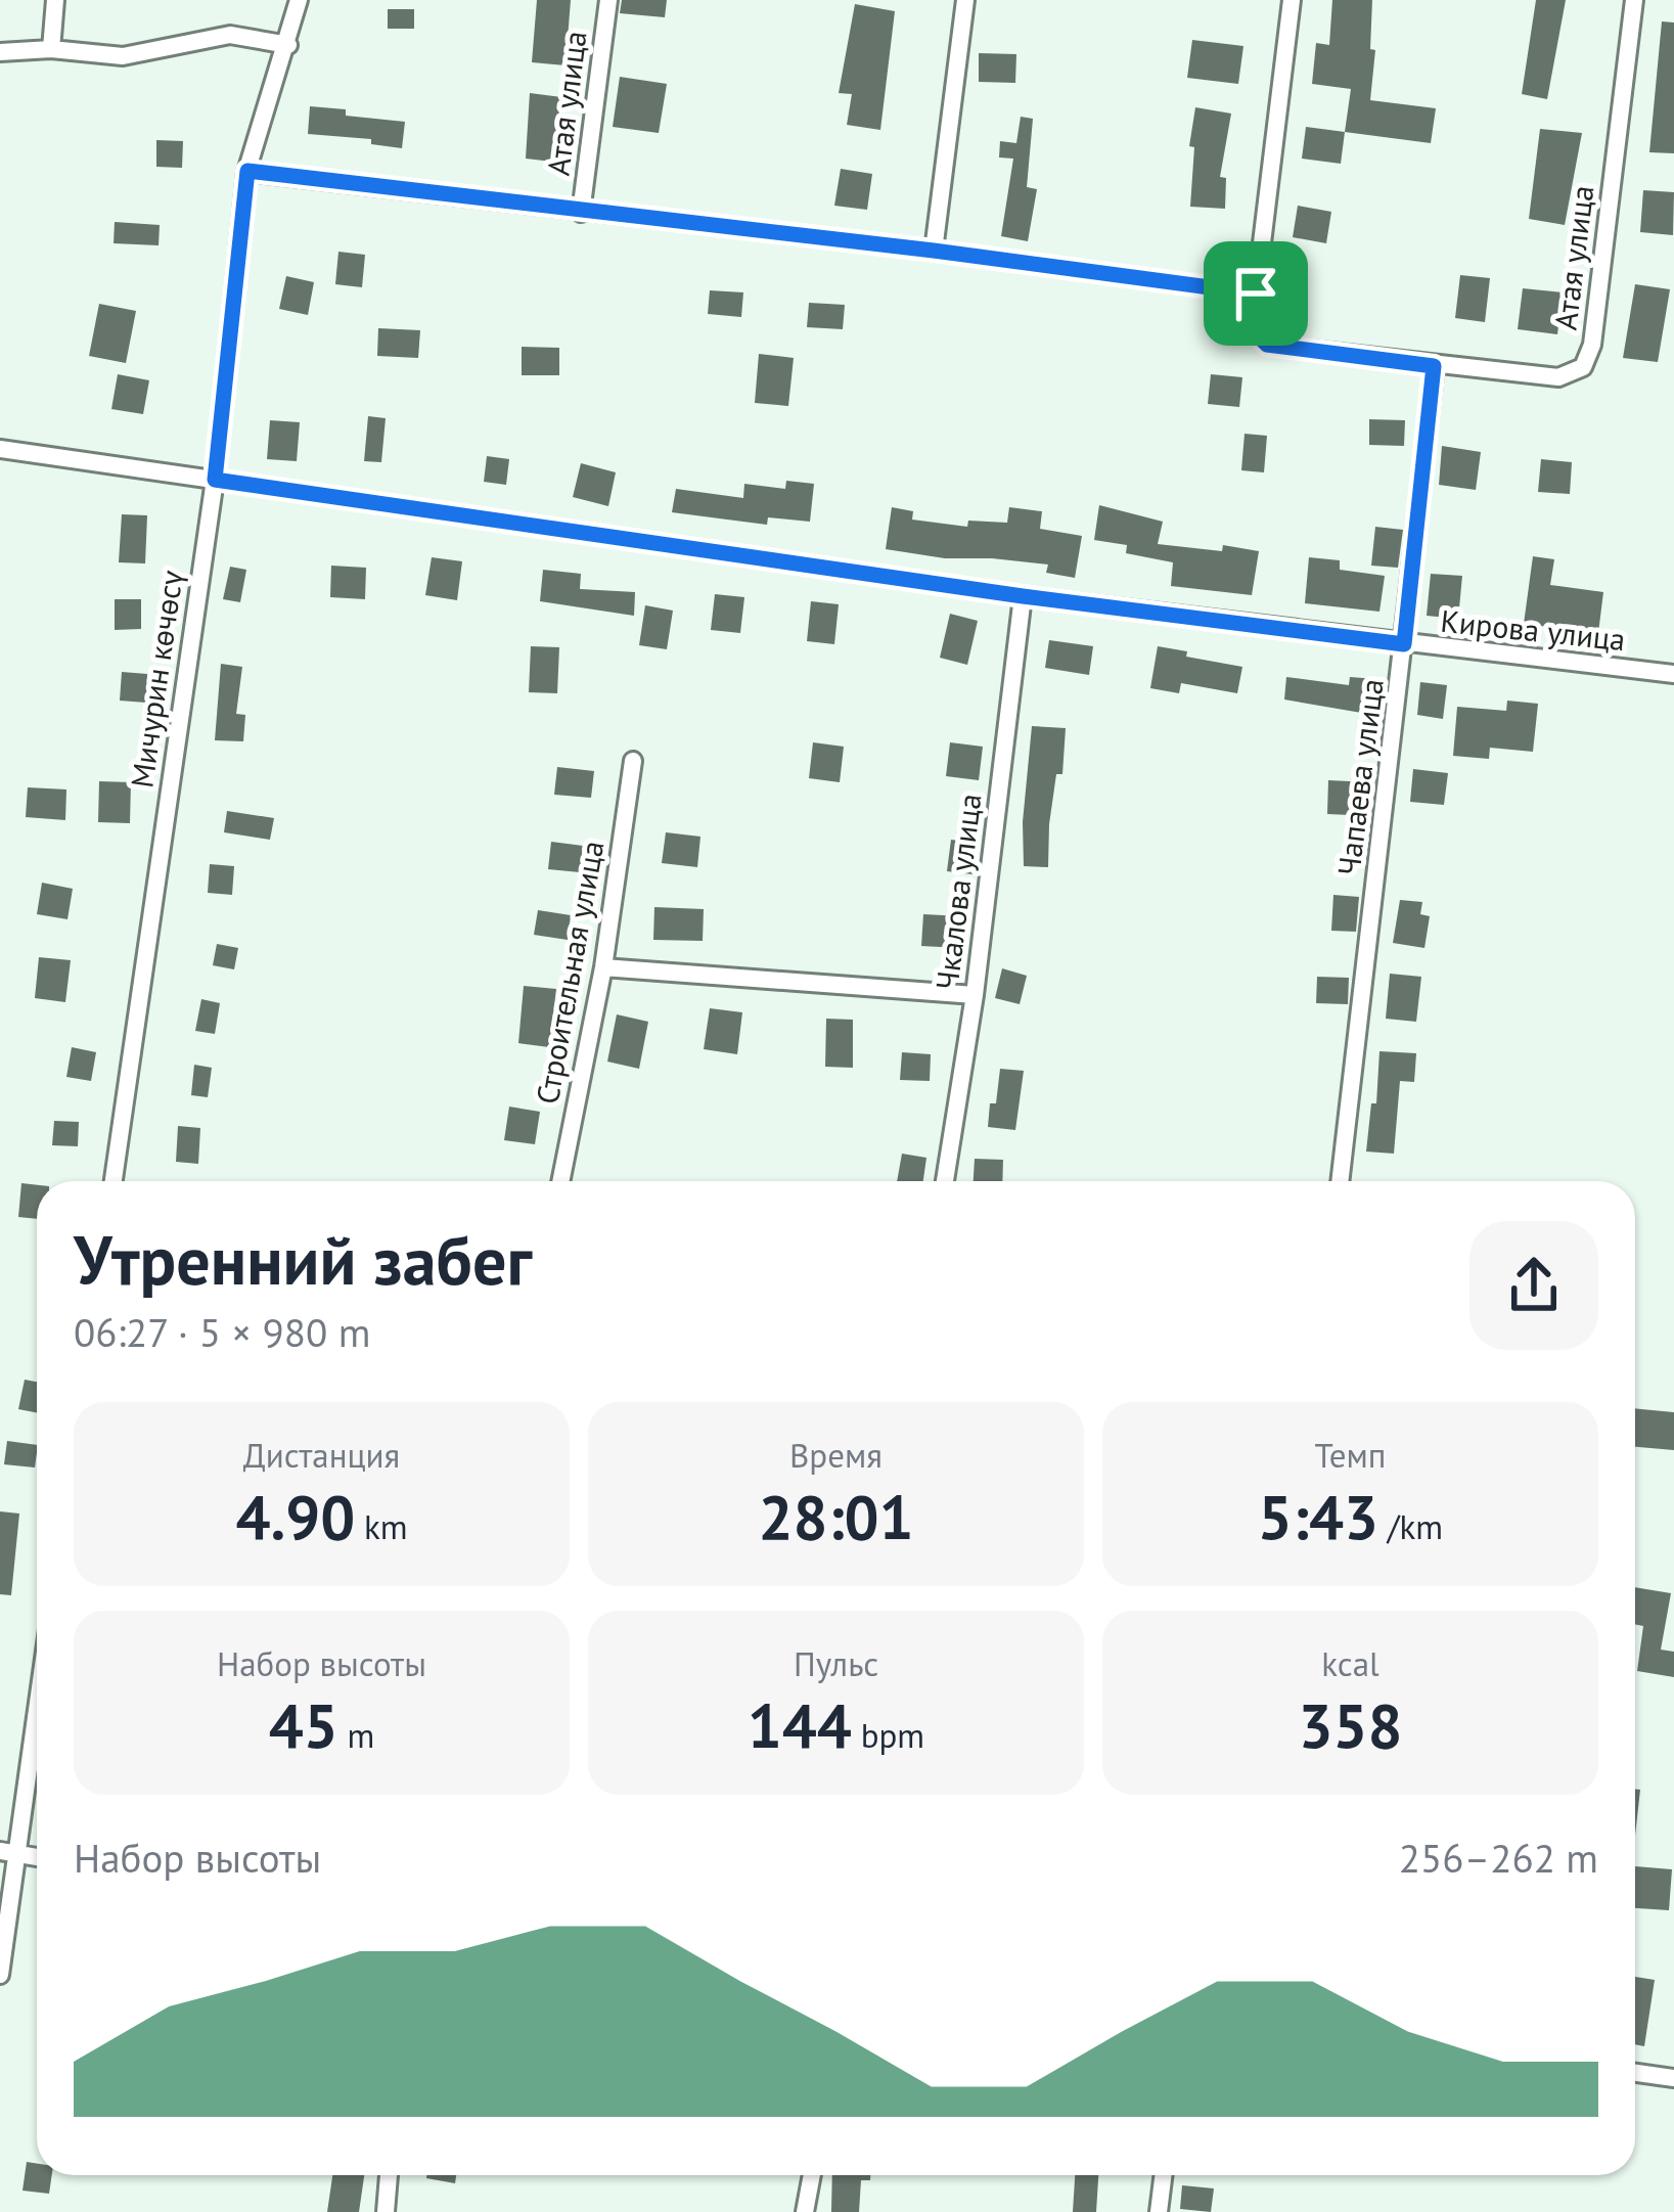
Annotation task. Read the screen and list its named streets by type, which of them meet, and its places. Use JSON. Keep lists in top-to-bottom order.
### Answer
{
  "streets": {
    "street": [
      "Атая улица",
      "Кирова улица",
      "Мичурин көчөсү",
      "Чапаева улица",
      "Чкалова улица",
      "Строительная улица"
    ]
  },
  "crossings": [
    ["Атая улица", "Мичурин көчөсү"],
    ["Атая улица", "Чапаева улица"],
    ["Кирова улица", "Мичурин көчөсү"],
    ["Кирова улица", "Чапаева улица"],
    ["Кирова улица", "Чкалова улица"]
  ],
  "page": {
    "heading": ["Утренний забег", "06:27 · 5 × 980 m"],
    "stats": [
      ["Дистанция", "4.90 km"],
      ["Время", "28:01"],
      ["Темп", "5:43 /km"],
      ["Набор высоты", "45 m"],
      ["Пульс", "144 bpm"],
      ["kcal", "358"]
    ],
    "chart": ["Набор высоты", "256–262 m"]
  }
}
